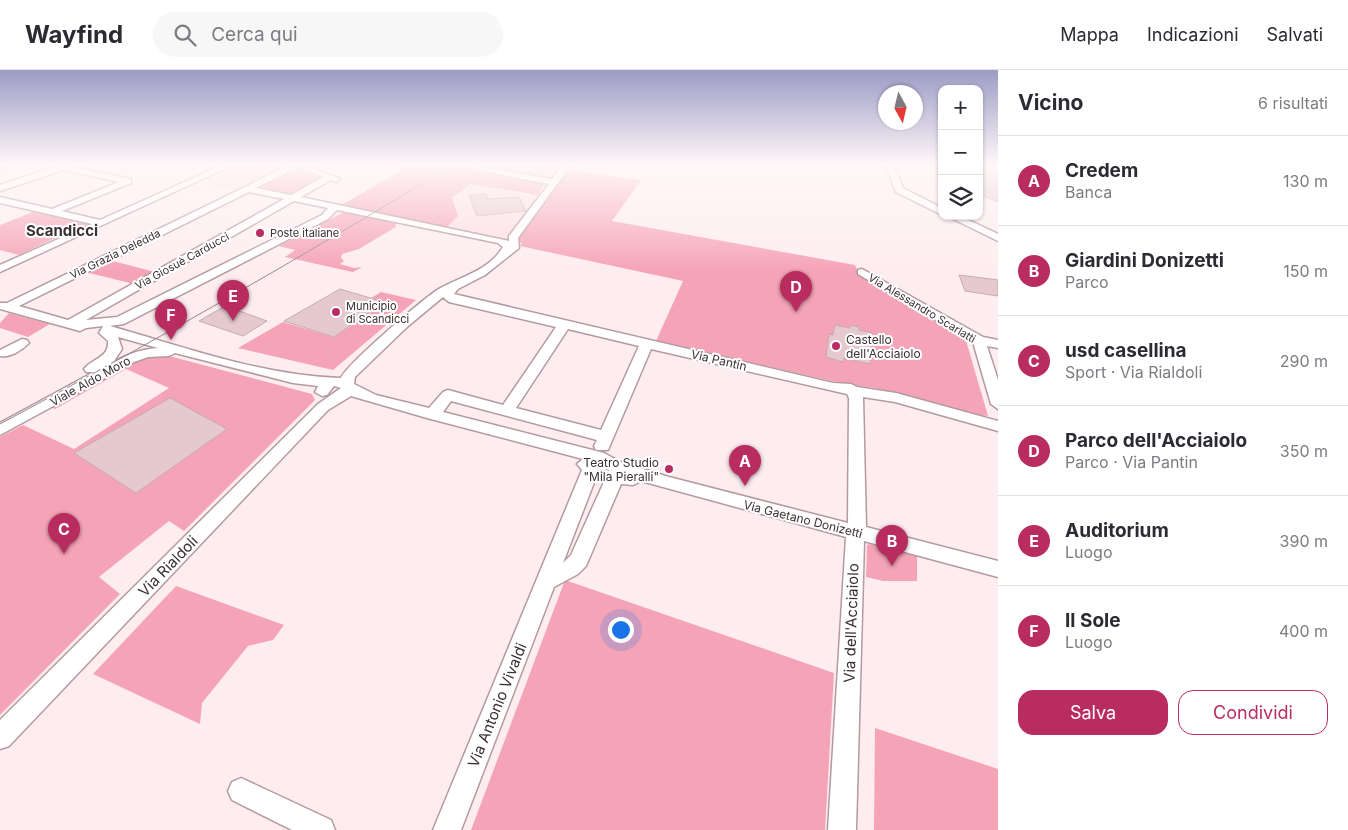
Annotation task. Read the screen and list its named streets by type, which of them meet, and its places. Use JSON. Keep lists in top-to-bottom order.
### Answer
{
  "streets": {
    "street": [
      "Via Grazia Deledda",
      "Via Giosuè Carducci",
      "Via Alessandro Scarlatti",
      "Via Pantin",
      "Viale Aldo Moro",
      "Via Gaetano Donizetti",
      "Via Rialdoli",
      "Via dell'Acciaiolo",
      "Via Antonio Vivaldi"
    ]
  },
  "crossings": [
    ["Via Giosuè Carducci", "Viale Aldo Moro"],
    ["Via Pantin", "Via dell'Acciaiolo"],
    ["Via Pantin", "Via Antonio Vivaldi"],
    ["Via Gaetano Donizetti", "Via Rialdoli"],
    ["Via Gaetano Donizetti", "Via dell'Acciaiolo"],
    ["Via Gaetano Donizetti", "Via Antonio Vivaldi"]
  ],
  "districts": ["Scandicci"],
  "places": [
    "Poste italiane",
    "Municipio di Scandicci",
    "Castello dell'Acciaiolo",
    "Teatro Studio \"Mila Pieralli\""
  ],
  "north": "bottom",
  "page": {
    "header": "Wayfind",
    "search": "Cerca qui",
    "nav": ["Mappa", "Indicazioni", "Salvati"],
    "heading": ["Vicino", "6 risultati"],
    "map_buttons": ["+", "−"],
    "list": [
      {
        "mark": "A",
        "name": "Credem",
        "note": "Banca",
        "value": "130 m"
      },
      {
        "mark": "B",
        "name": "Giardini Donizetti",
        "note": "Parco",
        "value": "150 m"
      },
      {
        "mark": "C",
        "name": "usd casellina",
        "note": "Sport · Via Rialdoli",
        "value": "290 m"
      },
      {
        "mark": "D",
        "name": "Parco dell'Acciaiolo",
        "note": "Parco · Via Pantin",
        "value": "350 m"
      },
      {
        "mark": "E",
        "name": "Auditorium",
        "note": "Luogo",
        "value": "390 m"
      },
      {
        "mark": "F",
        "name": "Il Sole",
        "note": "Luogo",
        "value": "400 m"
      }
    ],
    "pins": [
      "D",
      "E",
      "F",
      "A",
      "C",
      "B"
    ],
    "buttons": ["Salva", "Condividi"]
  }
}
